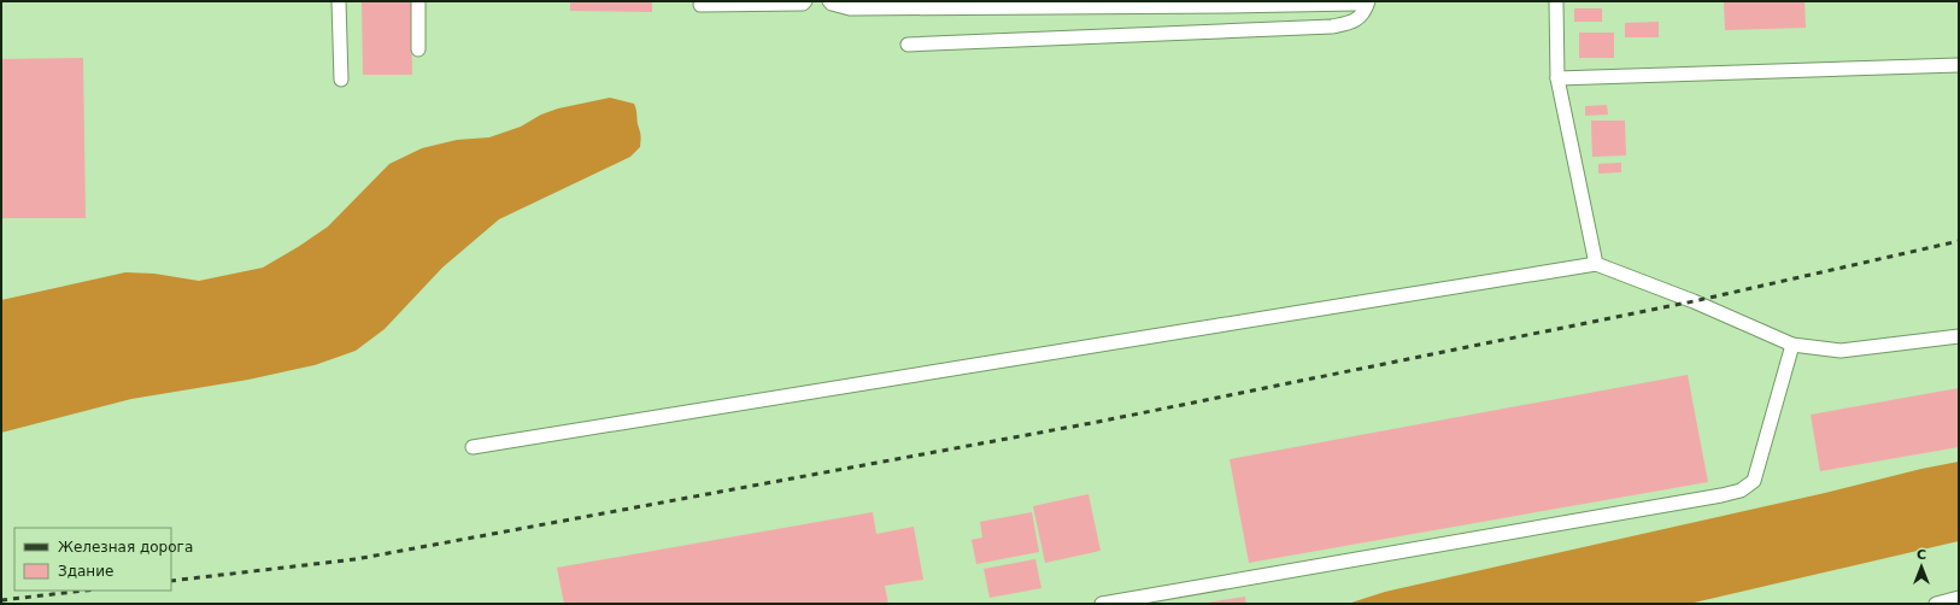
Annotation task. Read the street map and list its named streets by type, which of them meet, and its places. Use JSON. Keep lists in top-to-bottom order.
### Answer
{
  "legend": ["Железная дорога", "Здание"],
  "north": "top"
}
